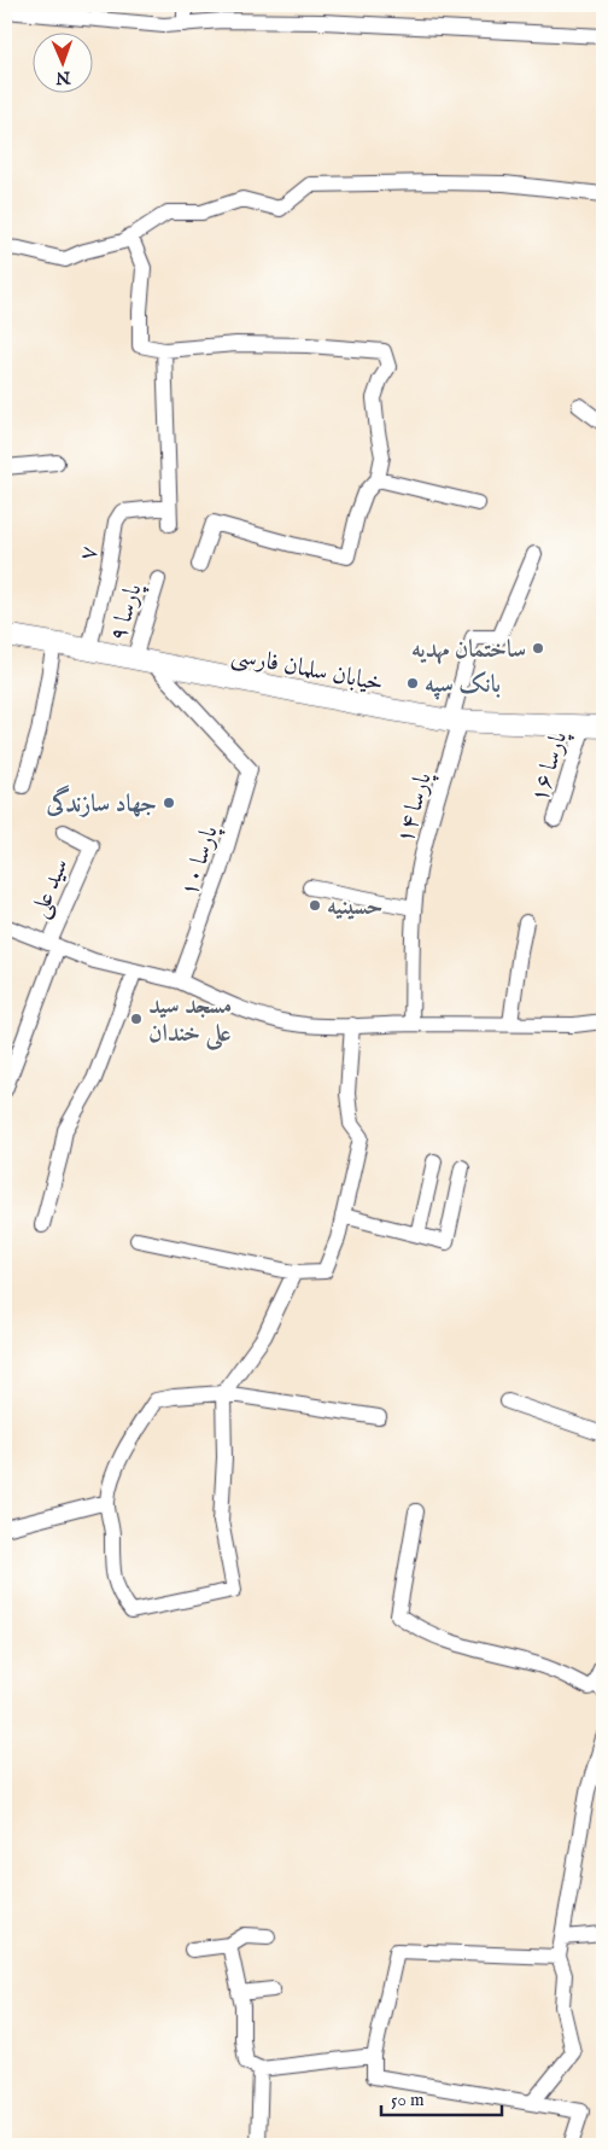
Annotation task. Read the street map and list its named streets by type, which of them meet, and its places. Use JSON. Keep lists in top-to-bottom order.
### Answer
{
  "streets": {
    "main road": ["خیابان سلمان فارسی"],
    "street": [
      "۷",
      "پارسا ۹",
      "پارسا ۱۶",
      "پارسا ۱۴",
      "پارسا ۱۰",
      "سید علی"
    ]
  },
  "crossings": [
    ["۷", "خیابان سلمان فارسی"],
    ["پارسا ۹", "خیابان سلمان فارسی"],
    ["پارسا ۹", "پارسا ۱۰"],
    ["خیابان سلمان فارسی", "پارسا ۱۶"],
    ["خیابان سلمان فارسی", "پارسا ۱۴"],
    ["خیابان سلمان فارسی", "پارسا ۱۰"]
  ],
  "places": [
    "ساختمان مهدیه",
    "بانک سپه",
    "جهاد سازندگی",
    "حسینیه",
    "مسجد سید علی خندان"
  ],
  "scale_bar": "50 m",
  "north": "bottom"
}
